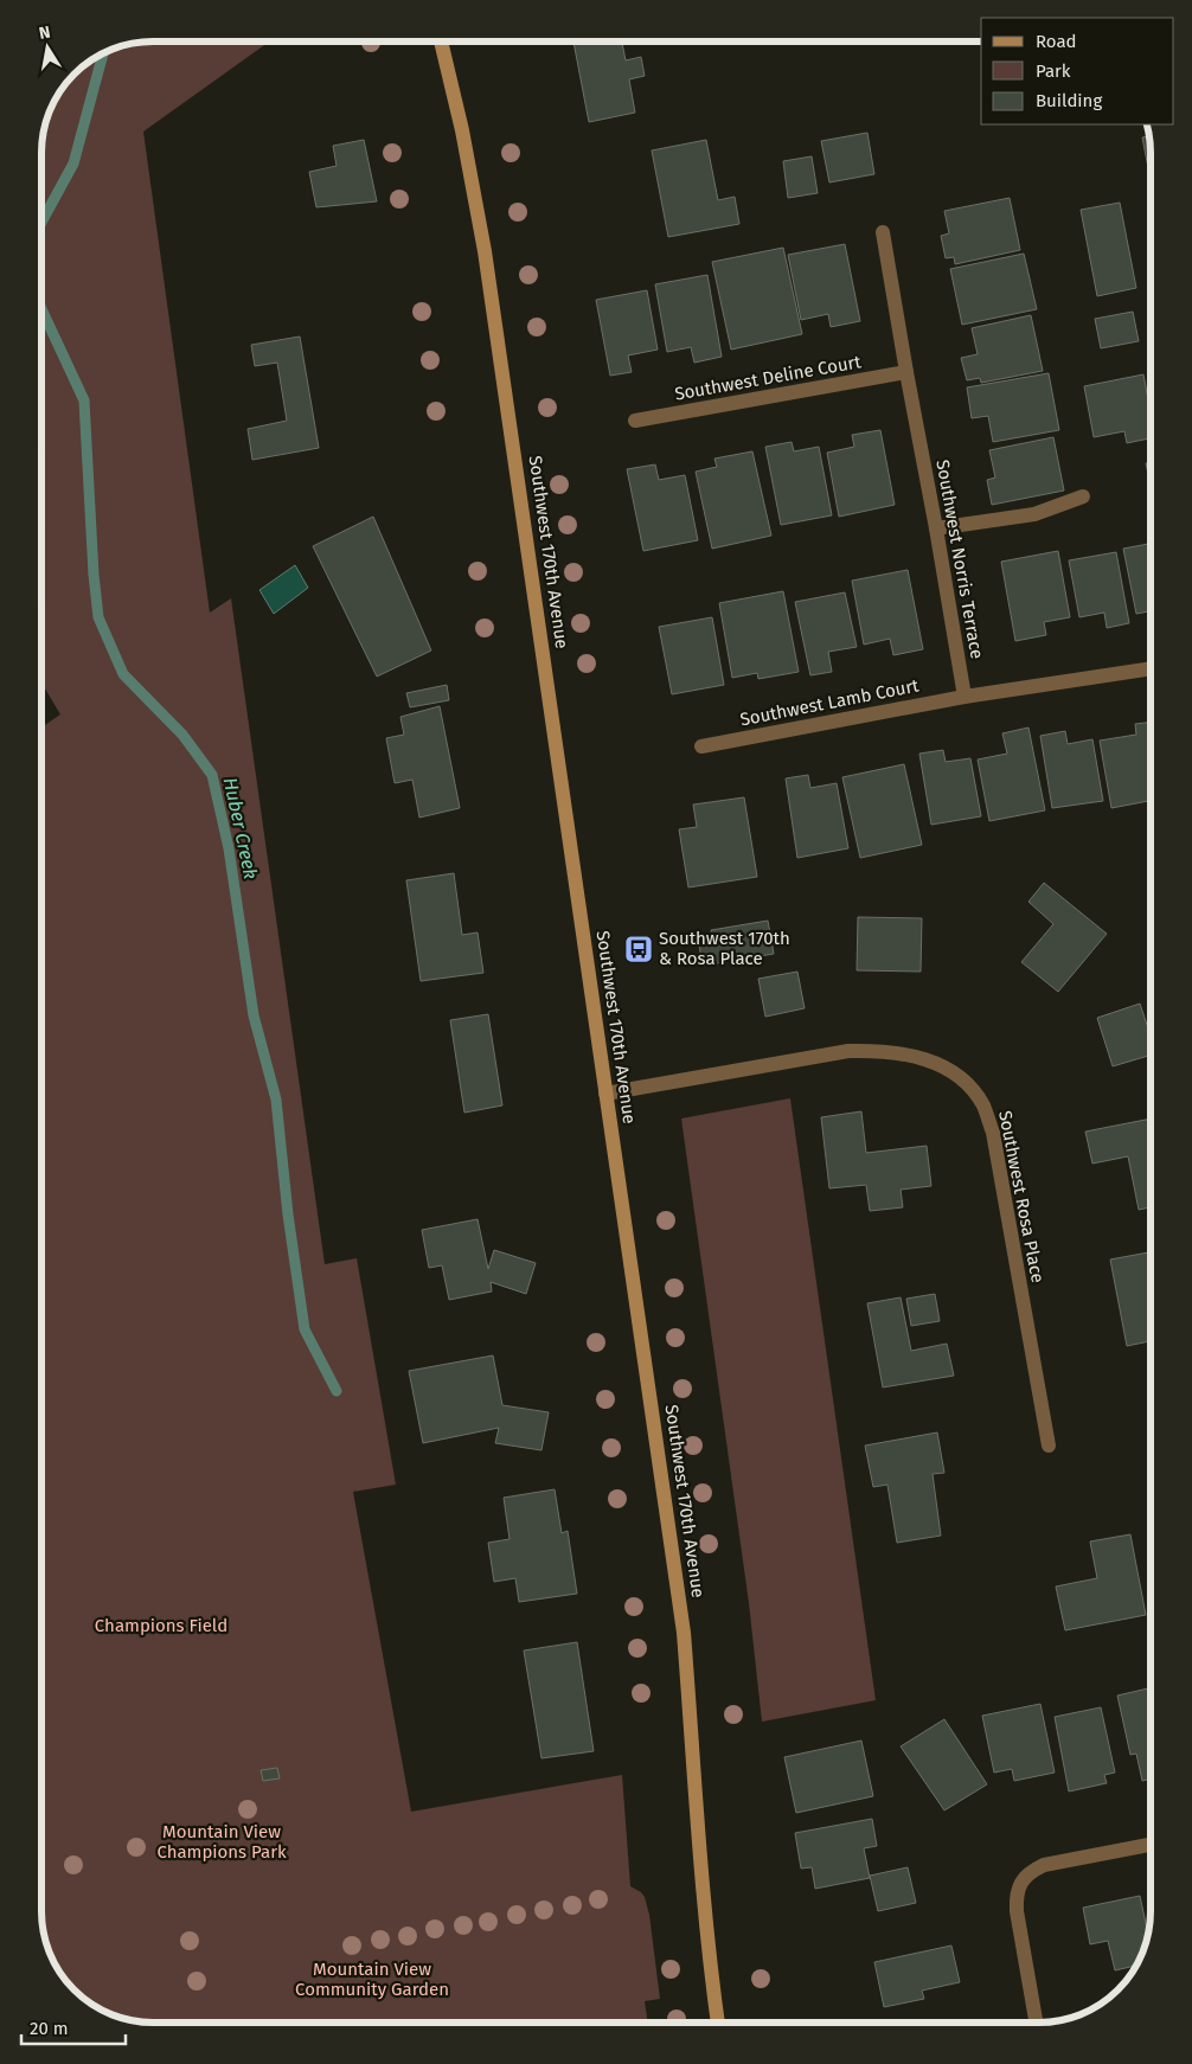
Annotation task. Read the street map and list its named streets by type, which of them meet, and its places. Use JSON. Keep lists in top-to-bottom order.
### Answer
{
  "streets": {
    "main road": ["Southwest 170th Avenue"],
    "street": [
      "Southwest Deline Court",
      "Southwest Norris Terrace",
      "Southwest Lamb Court",
      "Southwest Rosa Place"
    ]
  },
  "crossings": [
    ["Southwest Deline Court", "Southwest Norris Terrace"],
    ["Southwest 170th Avenue", "Southwest Rosa Place"],
    ["Southwest Norris Terrace", "Southwest Lamb Court"]
  ],
  "water": ["Huber Creek"],
  "parks": ["Champions Field", "Mountain View Champions Park", "Mountain View Community Garden"],
  "places": {
    "bus stop": ["Southwest 170th & Rosa Place"]
  },
  "legend": ["Road", "Park", "Building"],
  "scale_bar": "20 m",
  "north": "top"
}
